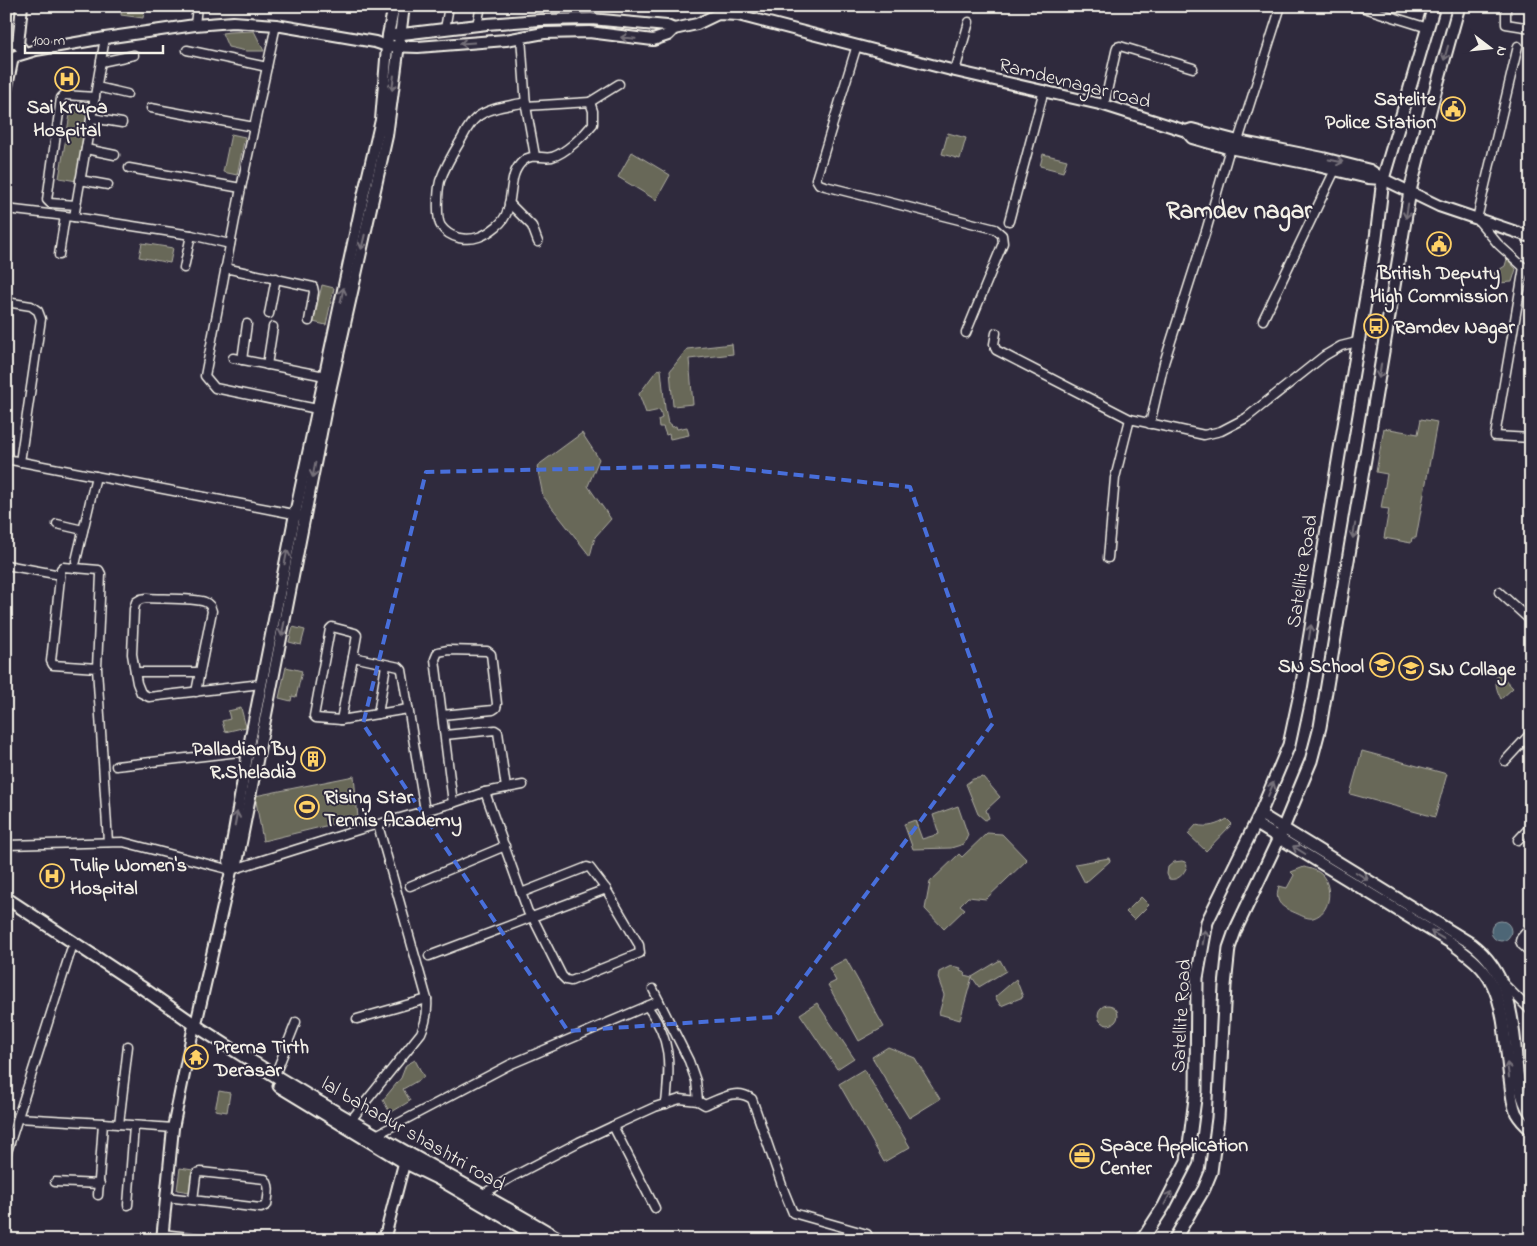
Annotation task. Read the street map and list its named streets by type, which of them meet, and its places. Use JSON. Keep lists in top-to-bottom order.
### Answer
{
  "streets": {
    "main road": ["Satellite Road", "lal bahadur shashtri road"],
    "street": ["Ramdevnagar road"]
  },
  "crossings": [
    ["Ramdevnagar road", "Satellite Road"]
  ],
  "districts": ["Ramdev nagar"],
  "places": {
    "hospital": ["Sai Krupa Hospital", "Tulip Women's Hospital"],
    "public building": ["Satelite Police Station", "British Deputy High Commission"],
    "bus stop": ["Ramdev Nagar"],
    "school or university": ["SN School", "SN Collage"],
    "building": ["Palladian By R.Sheladia"],
    "sports": ["Rising Star Tennis Academy"],
    "temple": ["Prerna Tirth Derasar"],
    "office": ["Space Application Center"]
  },
  "scale_bar": "100 m",
  "north": "right"
}
